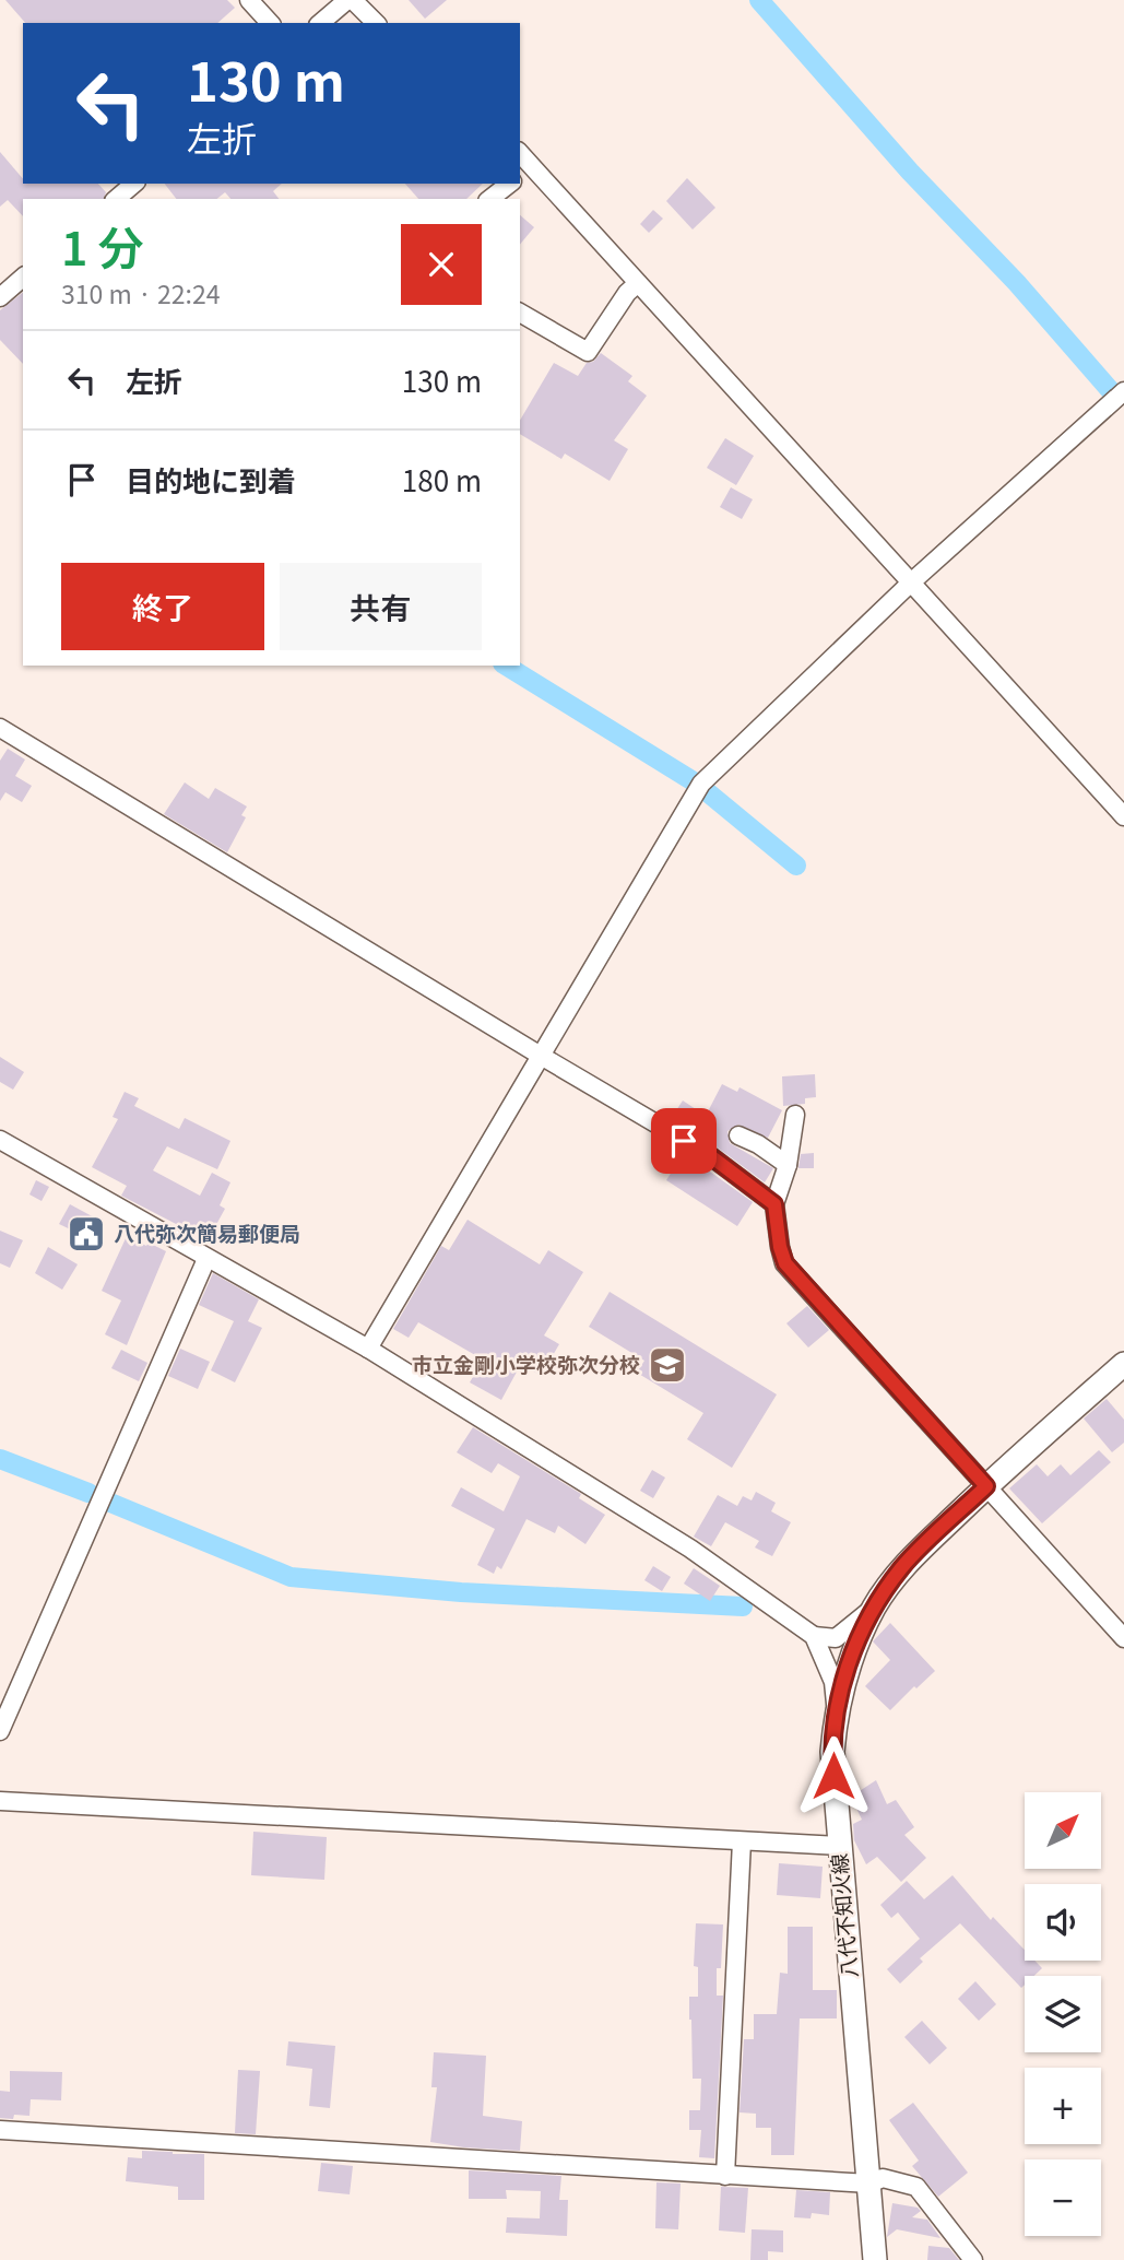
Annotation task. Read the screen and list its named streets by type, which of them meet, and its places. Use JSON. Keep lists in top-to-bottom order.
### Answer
{
  "streets": {
    "main road": ["八代不知火線"]
  },
  "places": {
    "public building": ["八代弥次簡易郵便局"],
    "school or university": ["市立金剛小学校弥次分校"]
  },
  "north": "top right",
  "page": {
    "turn": ["130 m", "左折"],
    "heading": ["1 分", "310 m · 22:24"],
    "list": [
      {
        "name": "左折",
        "value": "130 m"
      },
      {
        "name": "目的地に到着",
        "value": "180 m"
      }
    ],
    "buttons": ["終了", "共有"],
    "map_buttons": ["+", "−"]
  }
}
